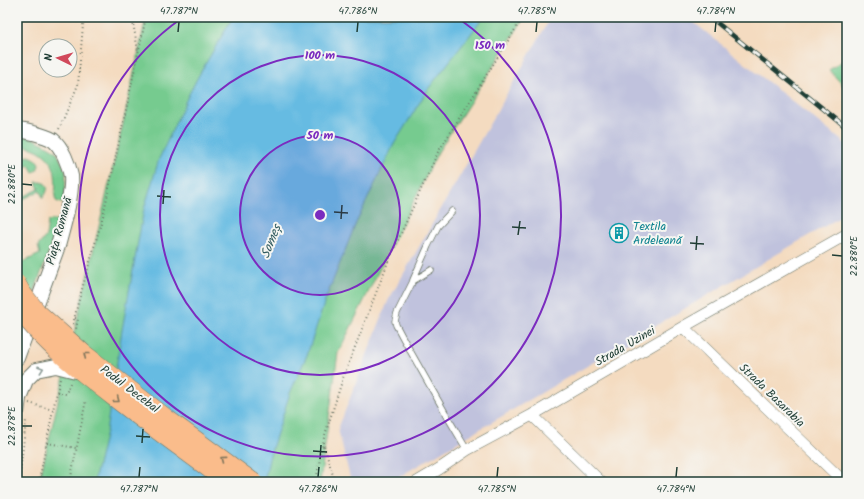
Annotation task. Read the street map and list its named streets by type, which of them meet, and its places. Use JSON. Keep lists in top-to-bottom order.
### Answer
{
  "streets": {
    "main road": ["Podul Decebal"],
    "street": ["Piața Romană", "Strada Uzinei", "Strada Basarabia"]
  },
  "crossings": [
    ["Strada Uzinei", "Strada Basarabia"]
  ],
  "water": ["Someș"],
  "places": {
    "building": ["Textila Ardeleană"]
  },
  "north": "left",
  "coordinates": [
    "47.787°N",
    "47.786°N",
    "47.785°N",
    "47.784°N",
    "22.880°E",
    "22.878°E"
  ],
  "rings": ["150 m", "100 m", "50 m"]
}
